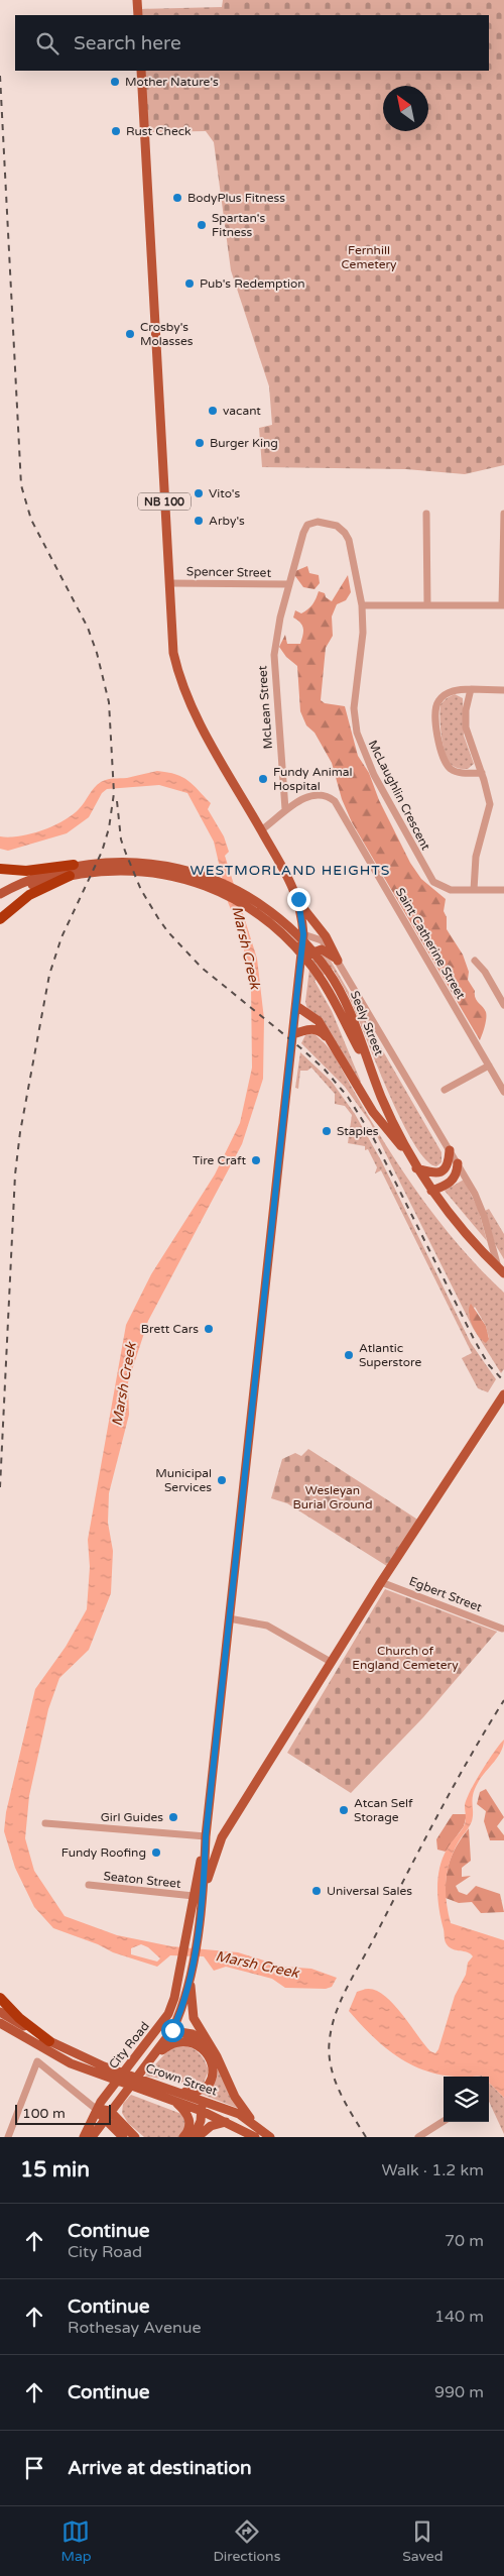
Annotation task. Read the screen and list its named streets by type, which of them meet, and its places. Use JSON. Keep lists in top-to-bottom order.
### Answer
{
  "streets": {
    "main road": [
      "NB 100",
      "Seely Street",
      "City Road",
      "Crown Street"
    ],
    "street": [
      "Spencer Street",
      "McLean Street",
      "McLaughlin Crescent",
      "Saint Catherine Street",
      "Egbert Street",
      "Seaton Street"
    ]
  },
  "crossings": [
    ["NB 100", "Spencer Street"],
    ["NB 100", "Seaton Street"],
    ["NB 100", "City Road"],
    ["Spencer Street", "McLean Street"],
    ["McLean Street", "McLaughlin Crescent"],
    ["McLean Street", "Saint Catherine Street"],
    ["Seaton Street", "City Road"]
  ],
  "districts": ["WESTMORLAND HEIGHTS"],
  "water": ["Marsh Creek"],
  "parks": ["Fernhill Cemetery", "Wesleyan Burial Ground", "Church of England Cemetery"],
  "places": [
    "Mother Nature's",
    "Rust Check",
    "BodyPlus Fitness",
    "Spartan's Fitness",
    "Pub's Redemption",
    "Crosby's Molasses",
    "vacant",
    "Burger King",
    "Vito's",
    "Arby's",
    "Fundy Animal Hospital",
    "Staples",
    "Tire Craft",
    "Brett Cars",
    "Atlantic Superstore",
    "Municipal Services",
    "Atcan Self Storage",
    "Girl Guides",
    "Fundy Roofing",
    "Universal Sales"
  ],
  "scale_bar": "100 m",
  "north": "top left",
  "page": {
    "search": "Search here",
    "scale": "100 m",
    "heading": ["15 min", "Walk · 1.2 km"],
    "list": [
      ["Continue", "City Road", "70 m"],
      ["Continue", "Rothesay Avenue", "140 m"],
      ["Continue", "990 m"],
      "Arrive at destination"
    ],
    "nav": ["Map", "Directions", "Saved"]
  }
}
